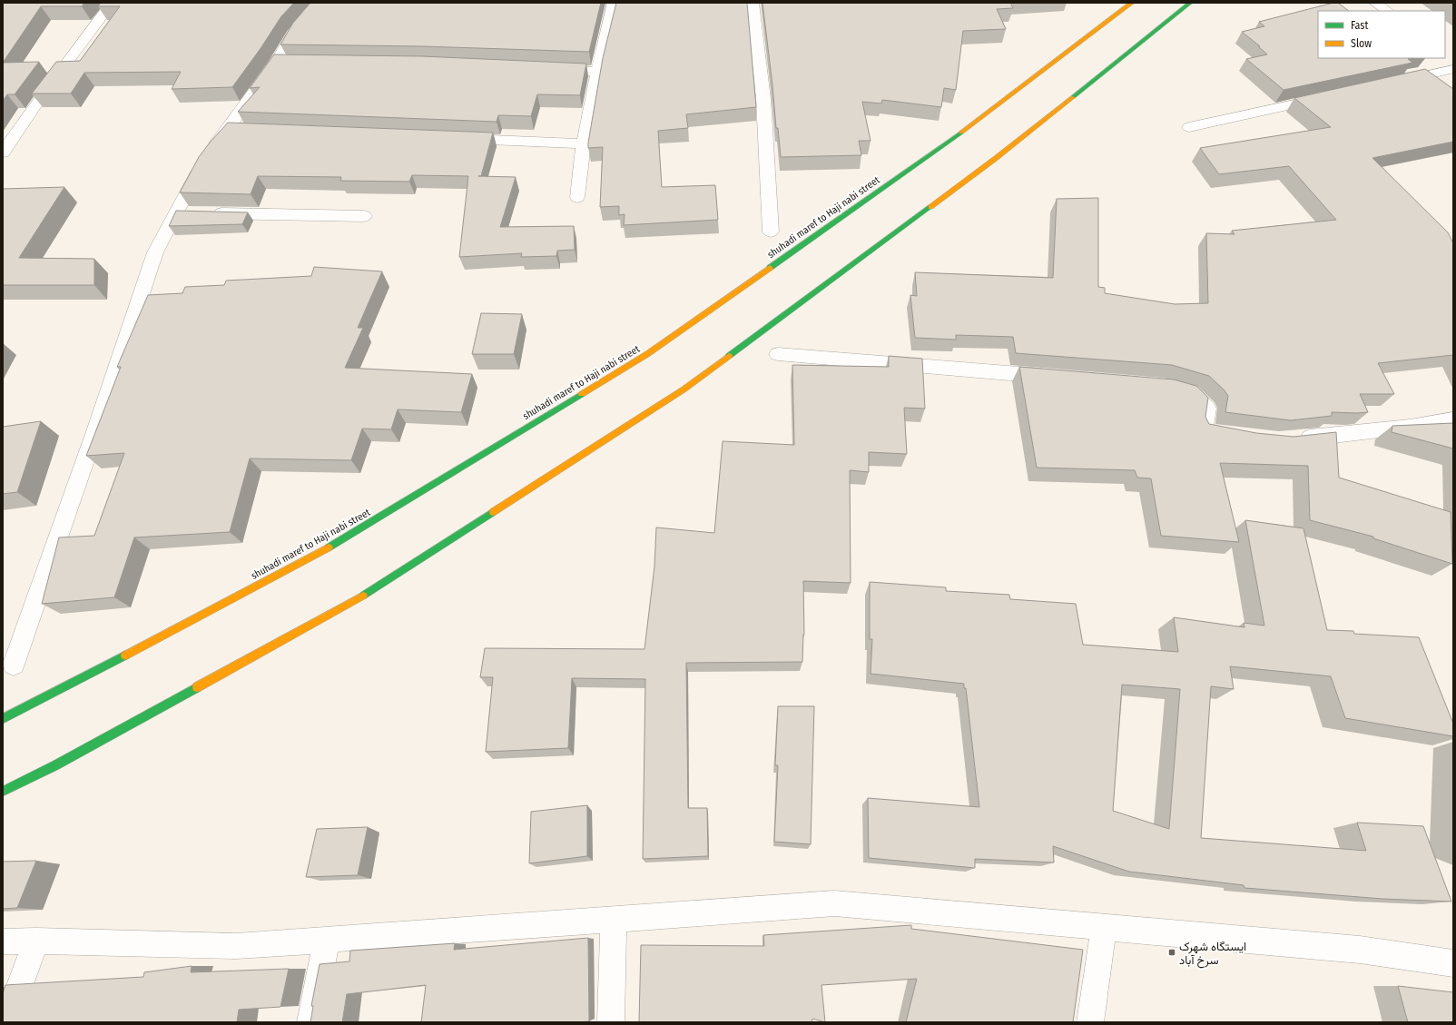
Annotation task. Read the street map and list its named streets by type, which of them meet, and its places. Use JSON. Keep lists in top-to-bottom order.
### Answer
{
  "streets": {
    "main road": ["shuhadi maref to Haji nabi street"]
  },
  "places": {
    "transit": ["ایستگاه شهرک سرخ آباد"]
  },
  "legend": ["Fast", "Slow"]
}
